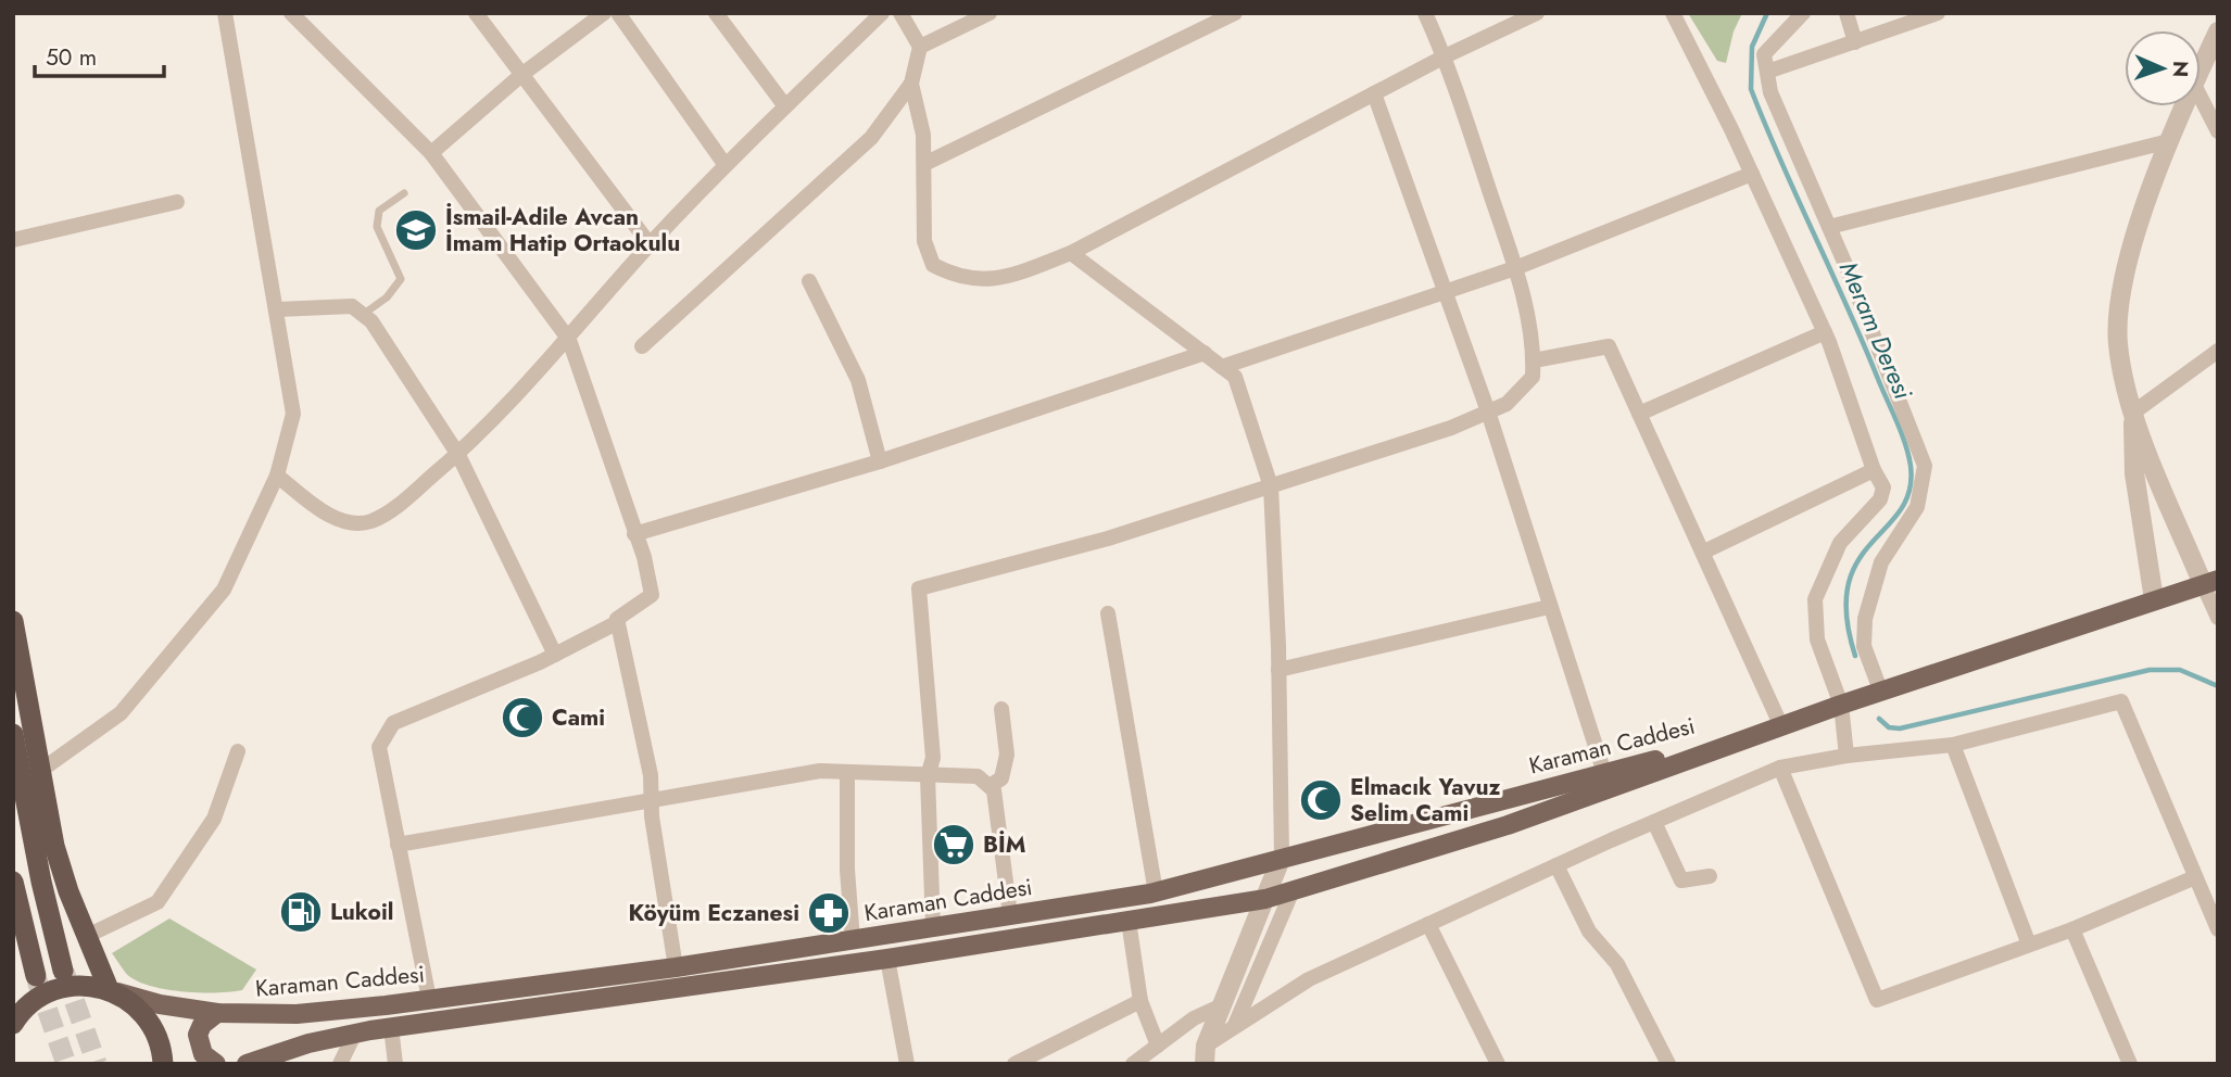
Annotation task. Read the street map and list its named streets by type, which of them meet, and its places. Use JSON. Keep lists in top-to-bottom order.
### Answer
{
  "streets": {
    "main road": ["Karaman Caddesi"]
  },
  "water": ["Meram Deresi"],
  "places": {
    "school or university": ["İsmail-Adile Avcan İmam Hatip Ortaokulu"],
    "mosque": ["Cami", "Elmacık Yavuz Selim Cami"],
    "supermarket": ["BİM"],
    "fuel station": ["Lukoil"],
    "pharmacy": ["Köyüm Eczanesi"]
  },
  "scale_bar": "50 m",
  "north": "right"
}
